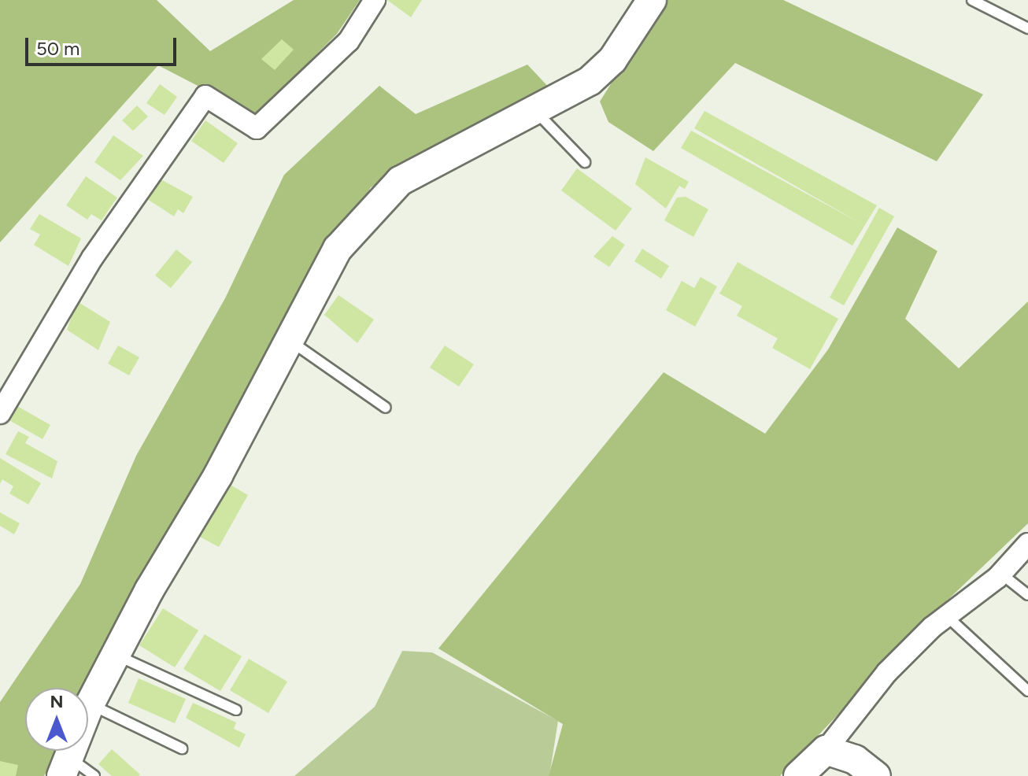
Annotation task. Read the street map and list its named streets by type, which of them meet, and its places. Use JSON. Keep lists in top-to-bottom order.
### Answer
{
  "scale_bar": "50 m",
  "north": "top"
}
